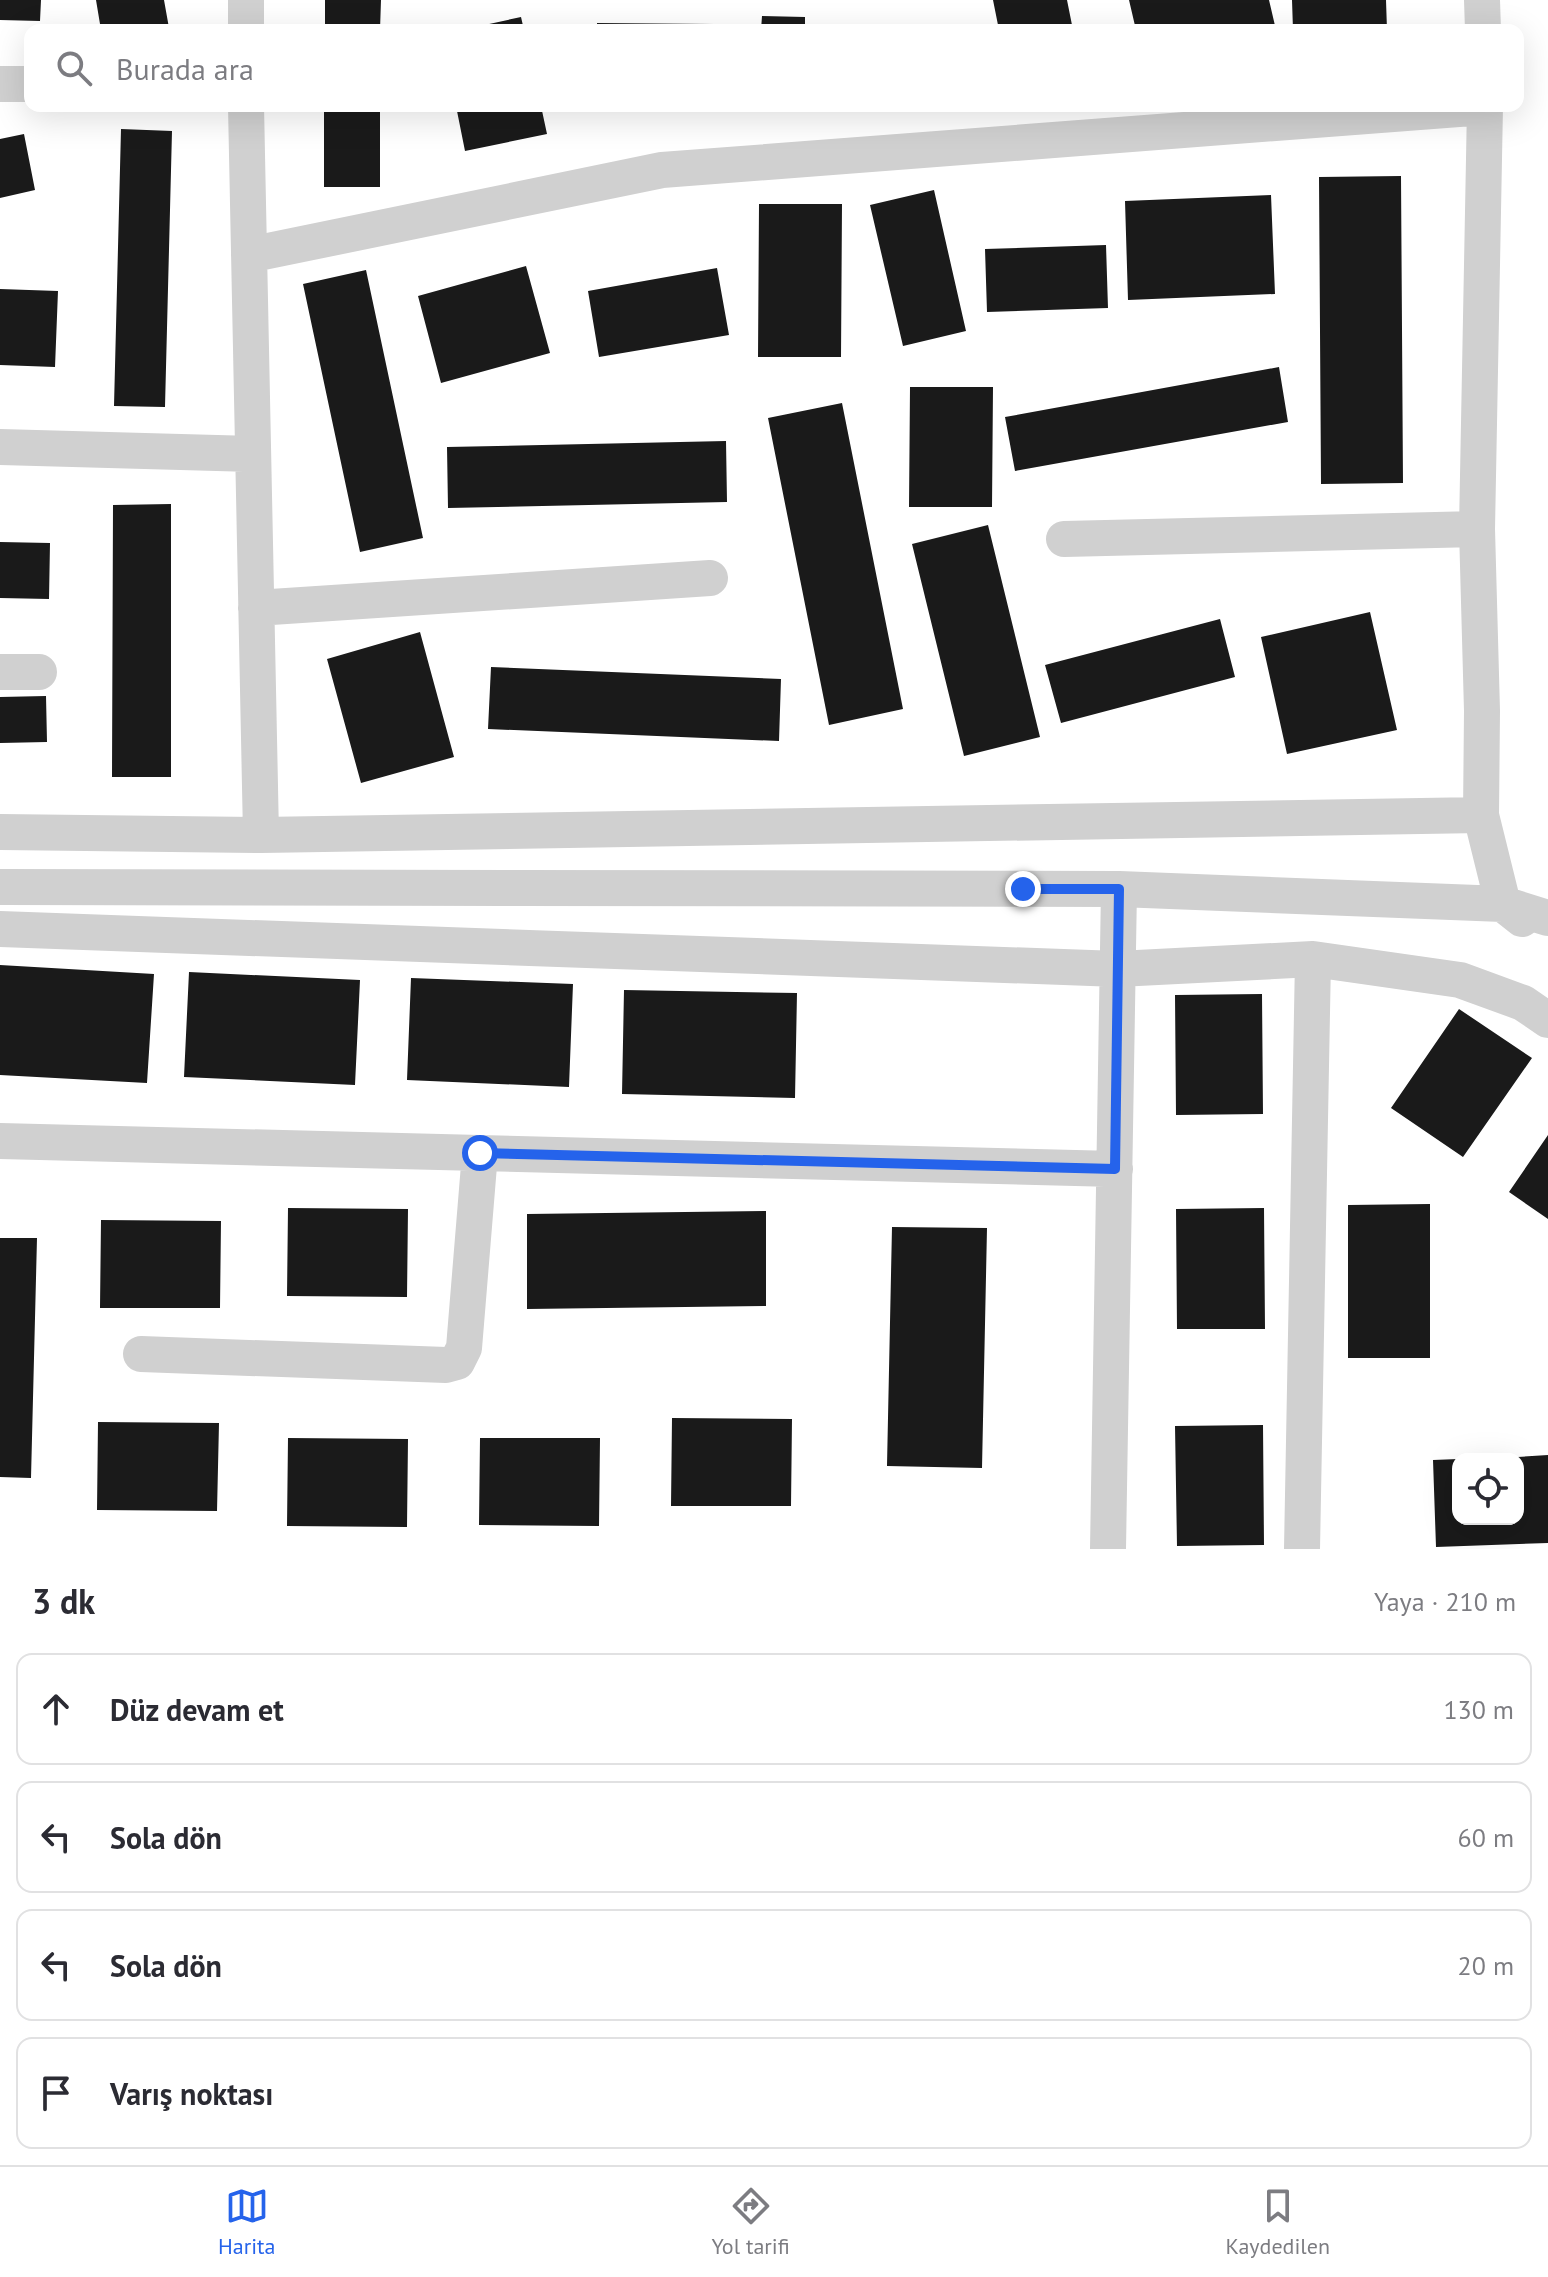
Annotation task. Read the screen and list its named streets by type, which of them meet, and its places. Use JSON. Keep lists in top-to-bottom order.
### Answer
{
  "page": {
    "search": "Burada ara",
    "heading": ["3 dk", "Yaya · 210 m"],
    "list": [
      ["Düz devam et", "130 m"],
      ["Sola dön", "60 m"],
      ["Sola dön", "20 m"],
      "Varış noktası"
    ],
    "nav": ["Harita", "Yol tarifi", "Kaydedilen"]
  }
}
